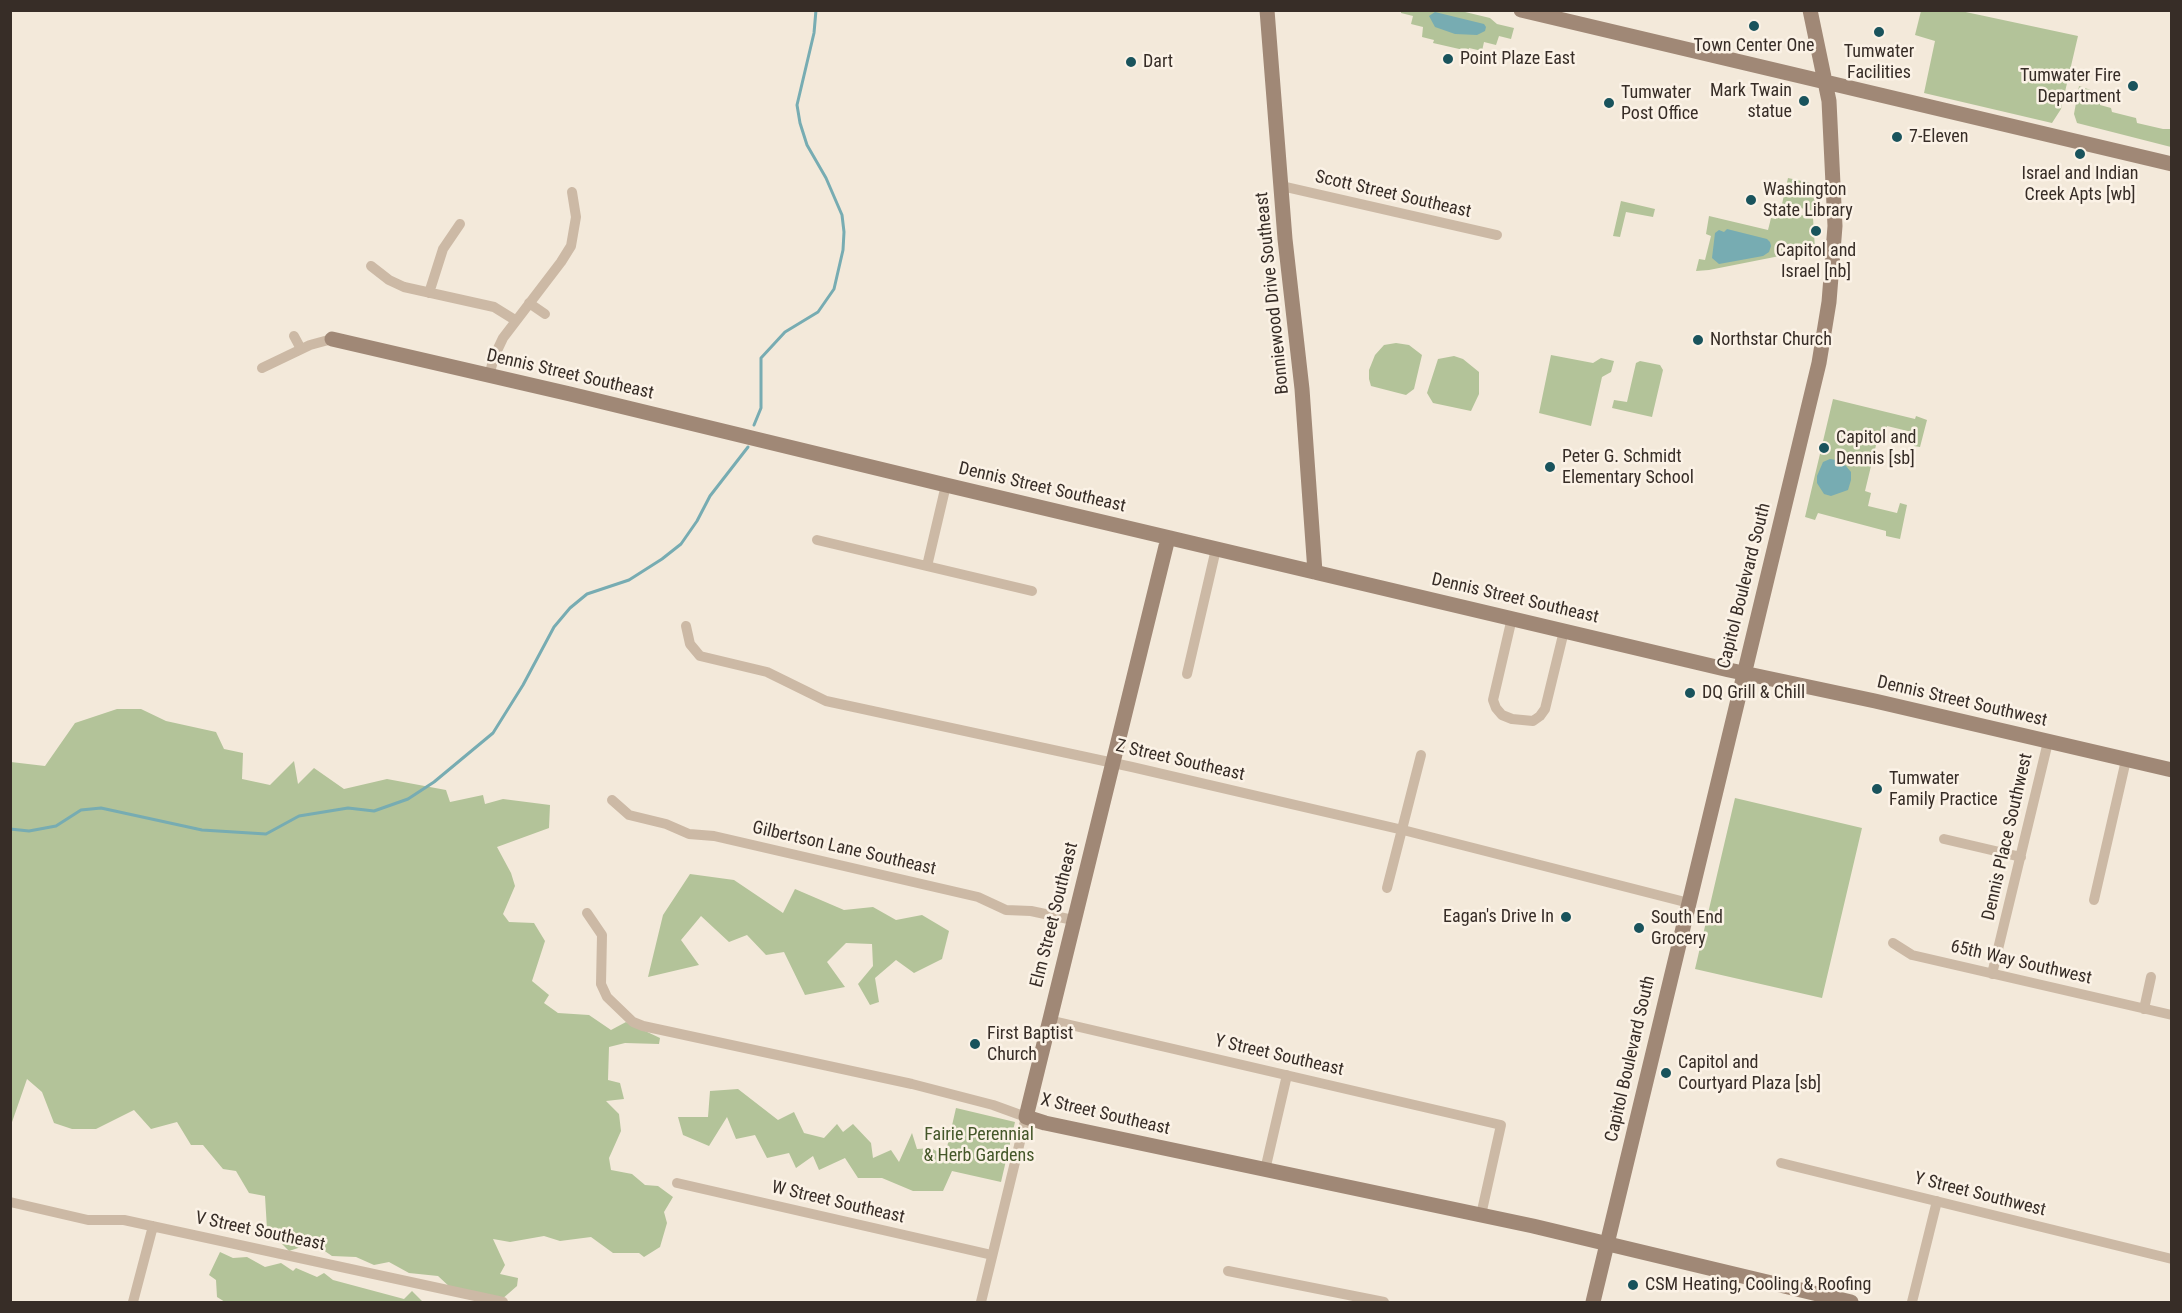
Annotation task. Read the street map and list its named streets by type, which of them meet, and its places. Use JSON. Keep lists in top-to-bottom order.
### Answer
{
  "streets": {
    "street": [
      "Scott Street Southeast",
      "Bonniewood Drive Southeast",
      "Dennis Street Southeast",
      "Capitol Boulevard South",
      "Dennis Street Southwest",
      "Z Street Southeast",
      "Dennis Place Southwest",
      "Gilbertson Lane Southeast",
      "Elm Street Southeast",
      "65th Way Southwest",
      "Y Street Southeast",
      "X Street Southeast",
      "Y Street Southwest",
      "W Street Southeast",
      "V Street Southeast"
    ]
  },
  "crossings": [
    ["Scott Street Southeast", "Bonniewood Drive Southeast"],
    ["Bonniewood Drive Southeast", "Dennis Street Southeast"],
    ["Dennis Street Southeast", "Capitol Boulevard South"],
    ["Dennis Street Southeast", "Dennis Street Southwest"],
    ["Dennis Street Southeast", "Elm Street Southeast"],
    ["Capitol Boulevard South", "Dennis Street Southwest"],
    ["Capitol Boulevard South", "Z Street Southeast"],
    ["Capitol Boulevard South", "X Street Southeast"],
    ["Dennis Street Southwest", "Dennis Place Southwest"],
    ["Z Street Southeast", "Elm Street Southeast"],
    ["Dennis Place Southwest", "65th Way Southwest"],
    ["Gilbertson Lane Southeast", "Elm Street Southeast"],
    ["Elm Street Southeast", "Y Street Southeast"],
    ["Elm Street Southeast", "X Street Southeast"],
    ["Elm Street Southeast", "W Street Southeast"],
    ["Y Street Southeast", "X Street Southeast"]
  ],
  "parks": ["Fairie Perennial & Herb Gardens"],
  "places": [
    "Town Center One",
    "Tumwater Facilities",
    "Point Plaze East",
    "Dart",
    "Tumwater Fire Department",
    "Mark Twain statue",
    "Tumwater Post Office",
    "7-Eleven",
    "Israel and Indian Creek Apts [wb]",
    "Washington State Library",
    "Capitol and Israel [nb]",
    "Northstar Church",
    "Capitol and Dennis [sb]",
    "Peter G. Schmidt Elementary School",
    "DQ Grill & Chill",
    "Tumwater Family Practice",
    "Eagan's Drive In",
    "South End Grocery",
    "First Baptist Church",
    "Capitol and Courtyard Plaza [sb]",
    "CSM Heating, Cooling & Roofing"
  ]
}
